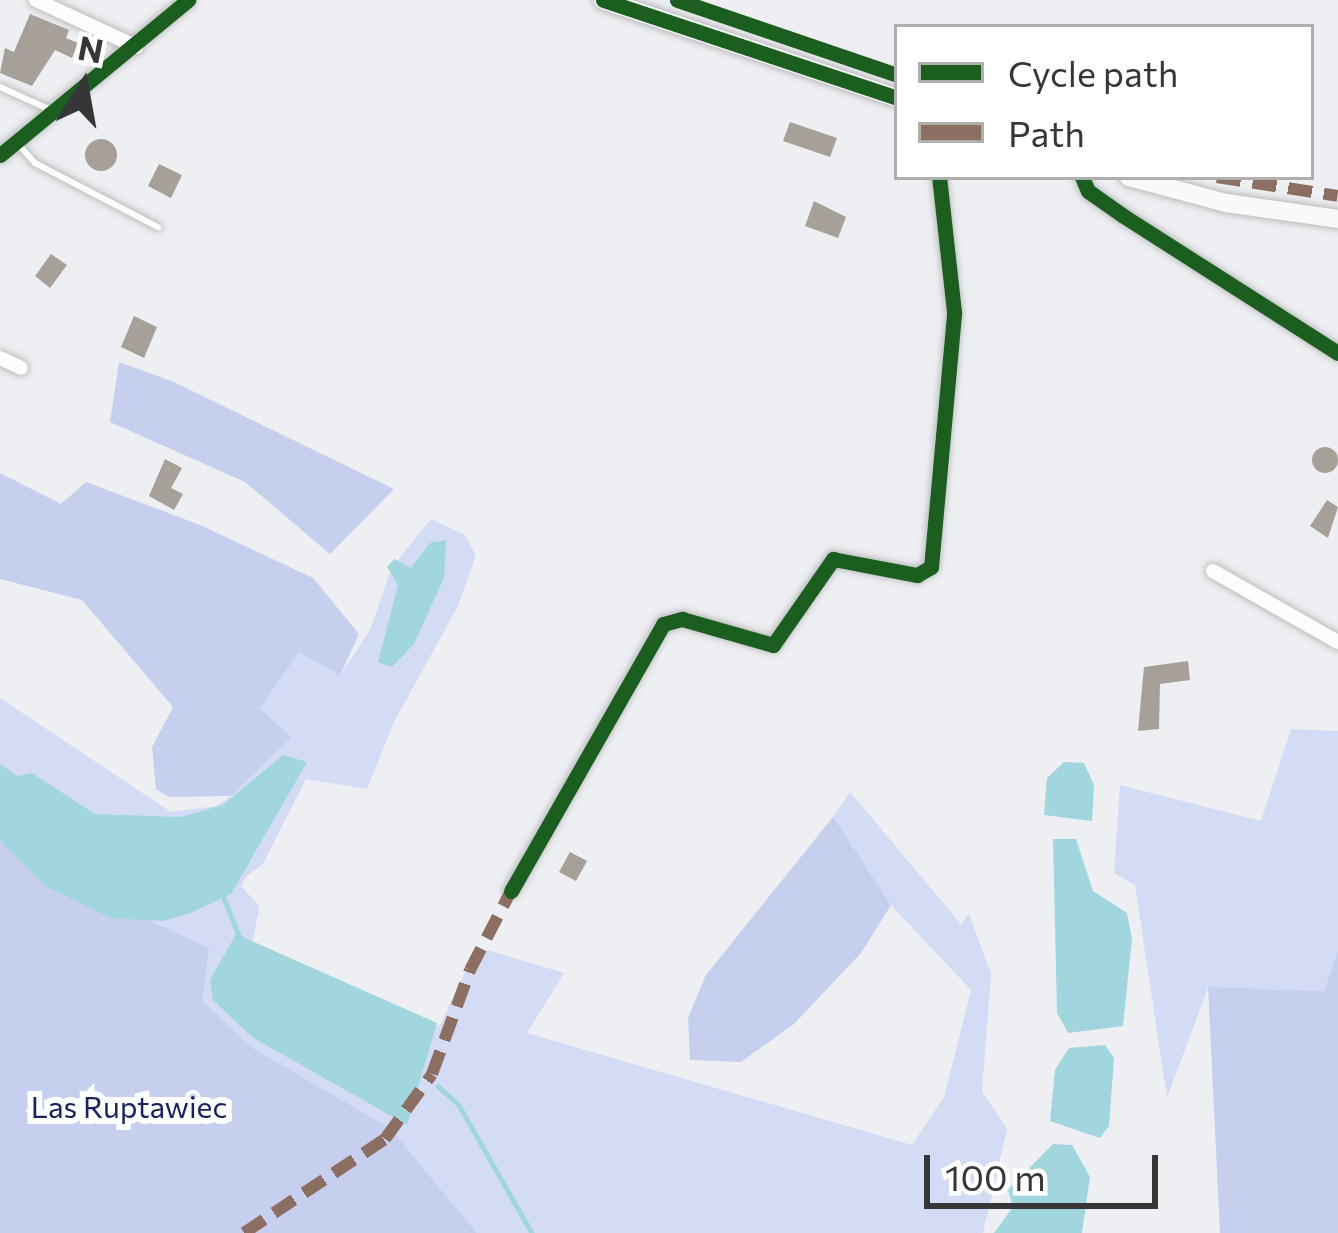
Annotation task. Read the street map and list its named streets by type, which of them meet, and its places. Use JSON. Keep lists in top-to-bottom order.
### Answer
{
  "parks": ["Las Ruptawiec"],
  "legend": ["Cycle path", "Path"],
  "scale_bar": "100 m",
  "north": "top"
}
